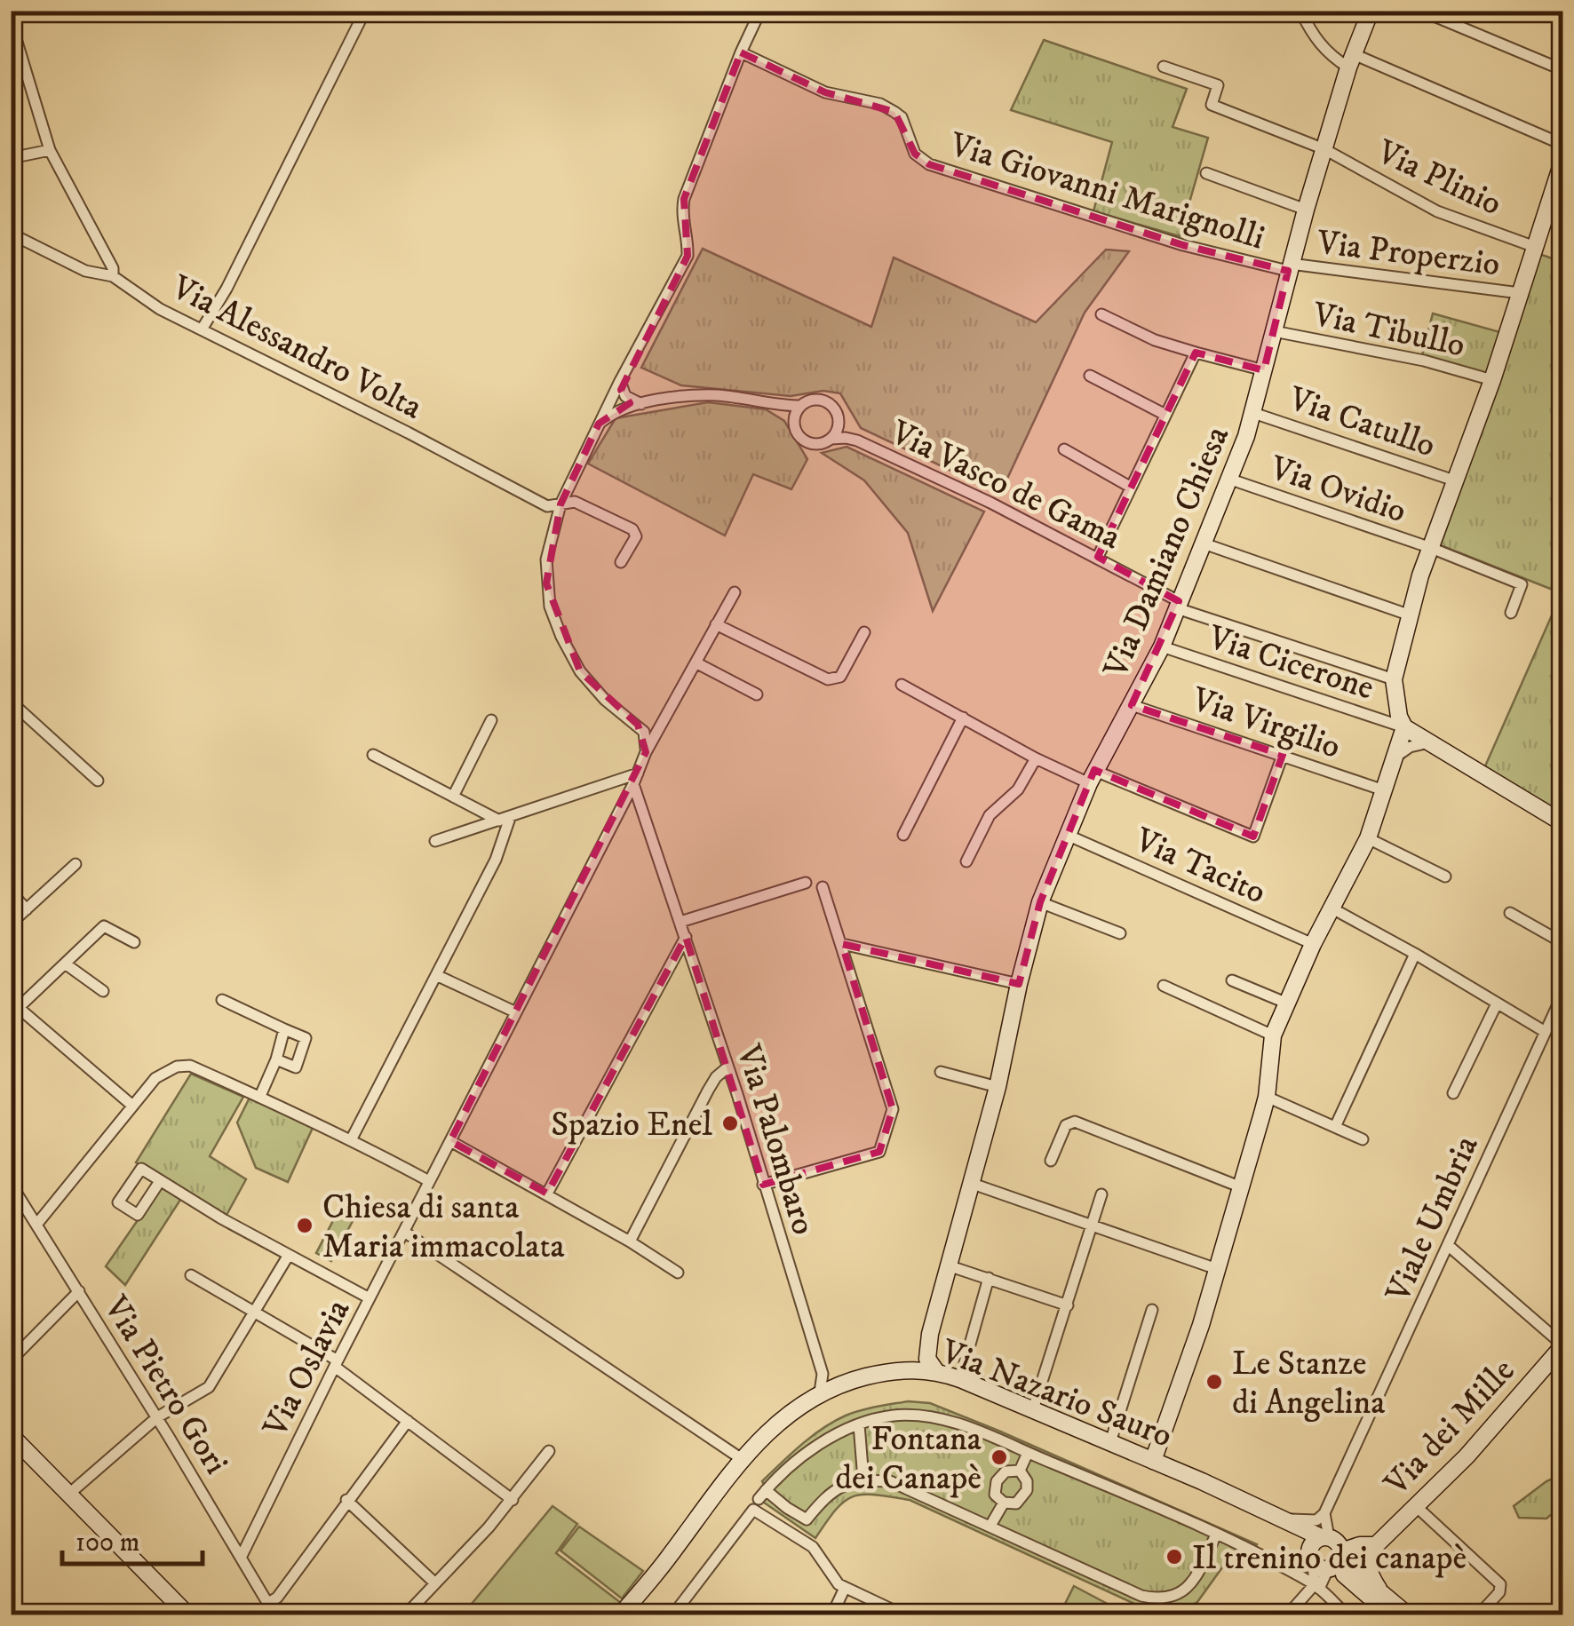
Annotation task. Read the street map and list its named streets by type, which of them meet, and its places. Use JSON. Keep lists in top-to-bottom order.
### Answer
{
  "streets": {
    "street": [
      "Via Plinio",
      "Via Giovanni Marignolli",
      "Via Properzio",
      "Via Tibullo",
      "Via Alessandro Volta",
      "Via Catullo",
      "Via Vasco de Gama",
      "Via Ovidio",
      "Via Damiano Chiesa",
      "Via Cicerone",
      "Via Virgilio",
      "Via Tacito",
      "Via Palombaro",
      "Viale Umbria",
      "Via Oslavia",
      "Via Pietro Gori",
      "Via Nazario Sauro",
      "Via dei Mille"
    ]
  },
  "crossings": [
    ["Via Plinio", "Via Damiano Chiesa"],
    ["Via Giovanni Marignolli", "Via Properzio"],
    ["Via Giovanni Marignolli", "Via Damiano Chiesa"],
    ["Via Properzio", "Via Damiano Chiesa"],
    ["Via Tibullo", "Via Damiano Chiesa"],
    ["Via Catullo", "Via Damiano Chiesa"],
    ["Via Vasco de Gama", "Via Damiano Chiesa"],
    ["Via Ovidio", "Via Damiano Chiesa"],
    ["Via Damiano Chiesa", "Via Cicerone"],
    ["Via Damiano Chiesa", "Via Virgilio"],
    ["Via Damiano Chiesa", "Via Tacito"],
    ["Via Damiano Chiesa", "Via Nazario Sauro"],
    ["Via Palombaro", "Via Oslavia"],
    ["Via Palombaro", "Via Nazario Sauro"],
    ["Via Oslavia", "Via Pietro Gori"]
  ],
  "places": [
    "Spazio Enel",
    "Chiesa di santa Maria immacolata",
    "Le Stanze di Angelina",
    "Fontana dei Canapè",
    "Il trenino dei canapè"
  ],
  "scale_bar": "100 m"
}
